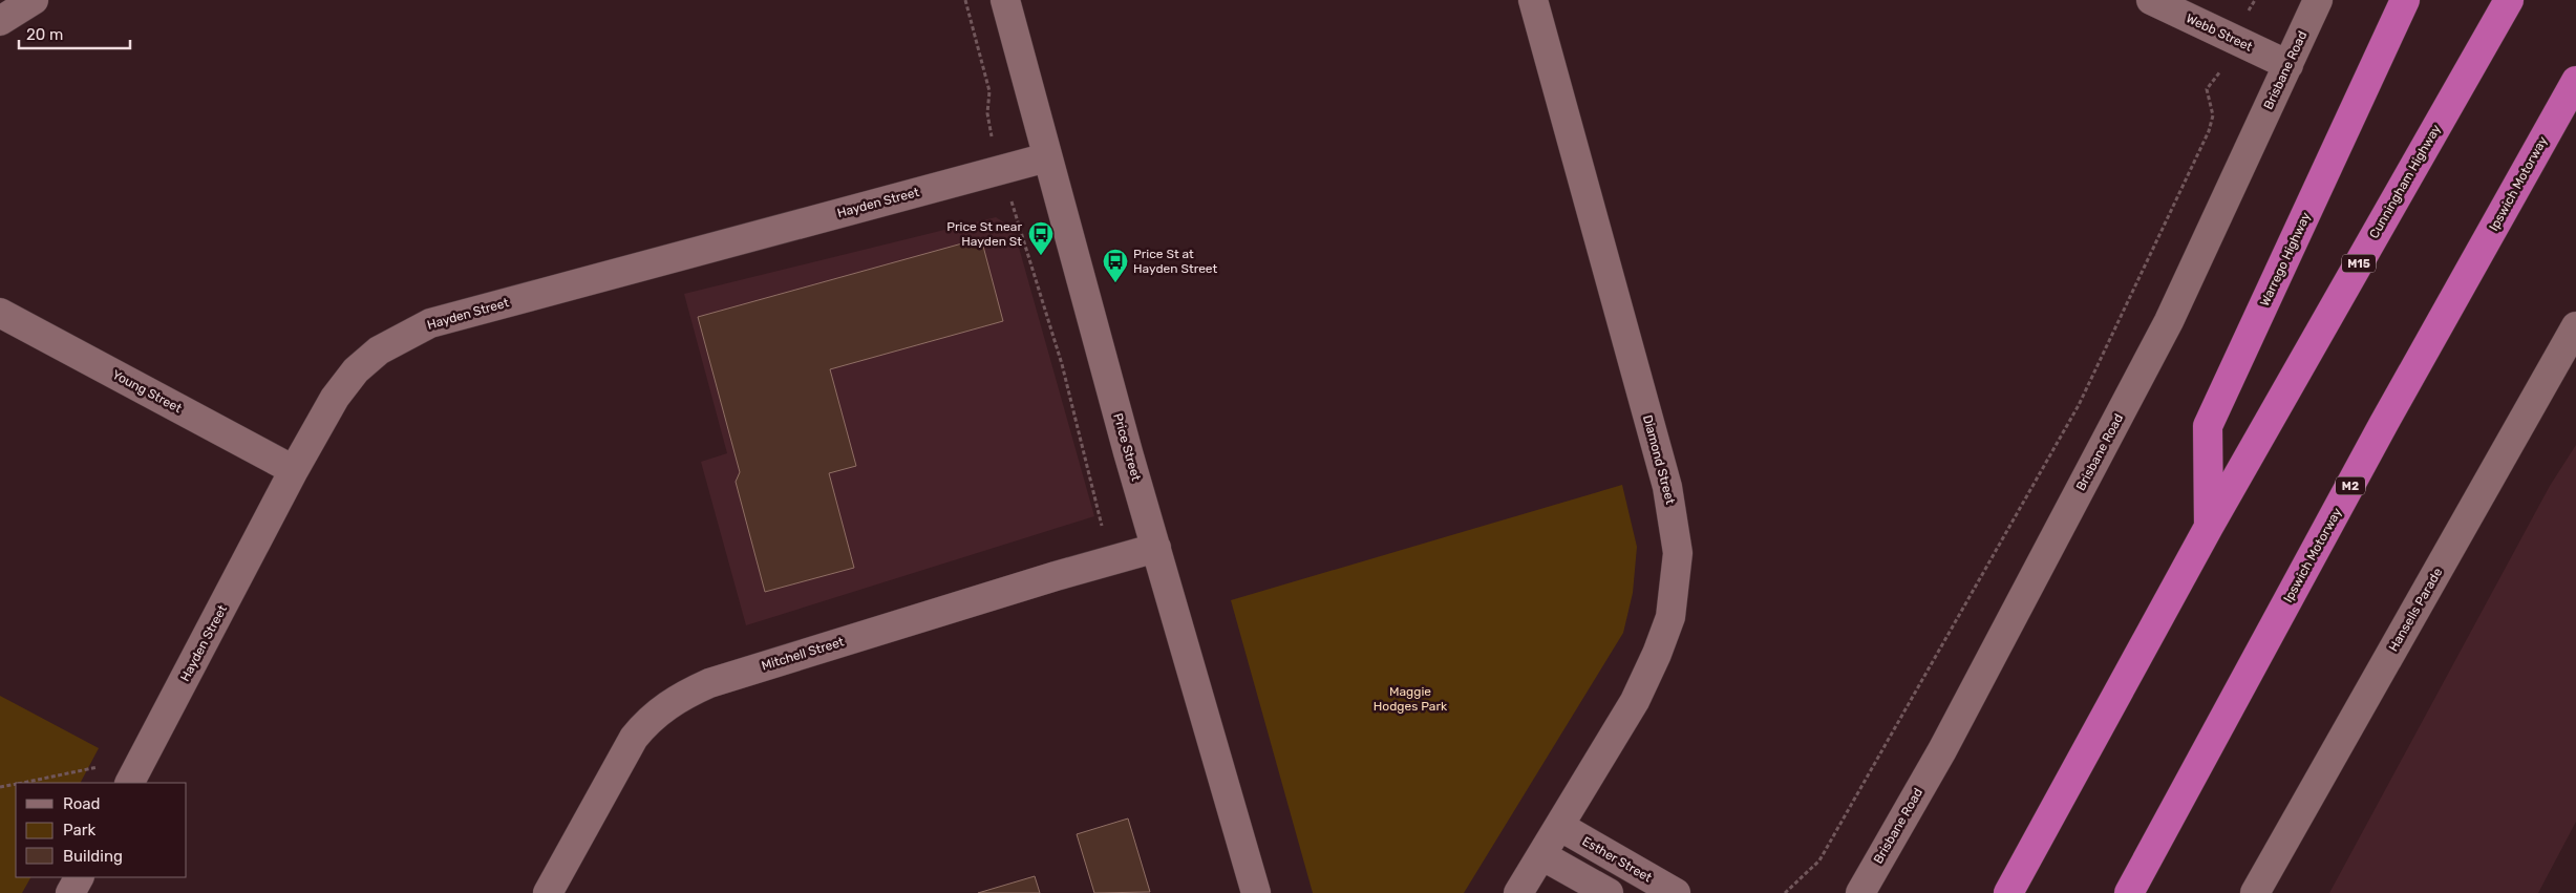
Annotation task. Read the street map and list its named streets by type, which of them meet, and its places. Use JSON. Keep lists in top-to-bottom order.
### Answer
{
  "streets": {
    "highway": [
      "Cunningham Highway",
      "Ipswich Motorway",
      "Warrego Highway",
      "M15",
      "M2"
    ],
    "street": [
      "Webb Street",
      "Brisbane Road",
      "Hayden Street",
      "Young Street",
      "Price Street",
      "Diamond Street",
      "Hansells Parade",
      "Mitchell Street",
      "Esther Street"
    ]
  },
  "crossings": [
    ["Webb Street", "Brisbane Road"],
    ["Cunningham Highway", "Warrego Highway"],
    ["Hayden Street", "Young Street"],
    ["Hayden Street", "Price Street"],
    ["Price Street", "Mitchell Street"],
    ["Diamond Street", "Esther Street"]
  ],
  "parks": ["Maggie Hodges Park"],
  "places": {
    "bus stop": ["Price St near Hayden St", "Price St at Hayden Street"]
  },
  "legend": ["Road", "Park", "Building"],
  "scale_bar": "20 m"
}
